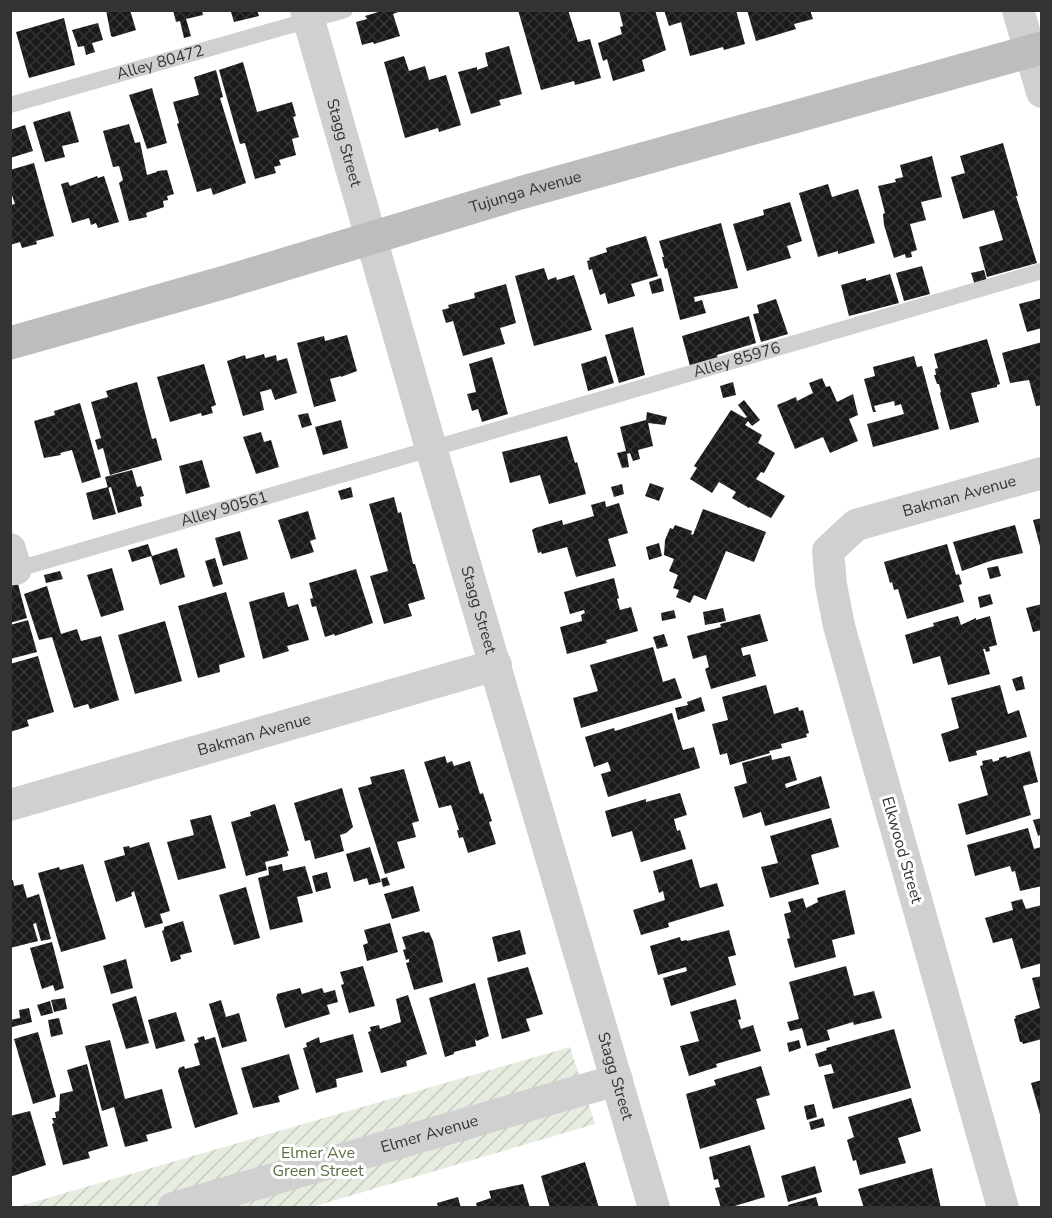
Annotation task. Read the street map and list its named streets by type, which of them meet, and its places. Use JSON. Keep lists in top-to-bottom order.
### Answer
{
  "streets": {
    "street": [
      "Stagg Street",
      "Tujunga Avenue",
      "Bakman Avenue",
      "Elkwood Street",
      "Elmer Avenue"
    ],
    "lane": ["Alley 80472", "Alley 85976", "Alley 90561"]
  },
  "crossings": [
    ["Alley 80472", "Stagg Street"],
    ["Stagg Street", "Tujunga Avenue"],
    ["Stagg Street", "Alley 85976"],
    ["Stagg Street", "Bakman Avenue"],
    ["Stagg Street", "Alley 90561"],
    ["Stagg Street", "Elmer Avenue"],
    ["Alley 85976", "Alley 90561"],
    ["Bakman Avenue", "Elkwood Street"]
  ],
  "parks": ["Elmer Ave Green Street"]
}
